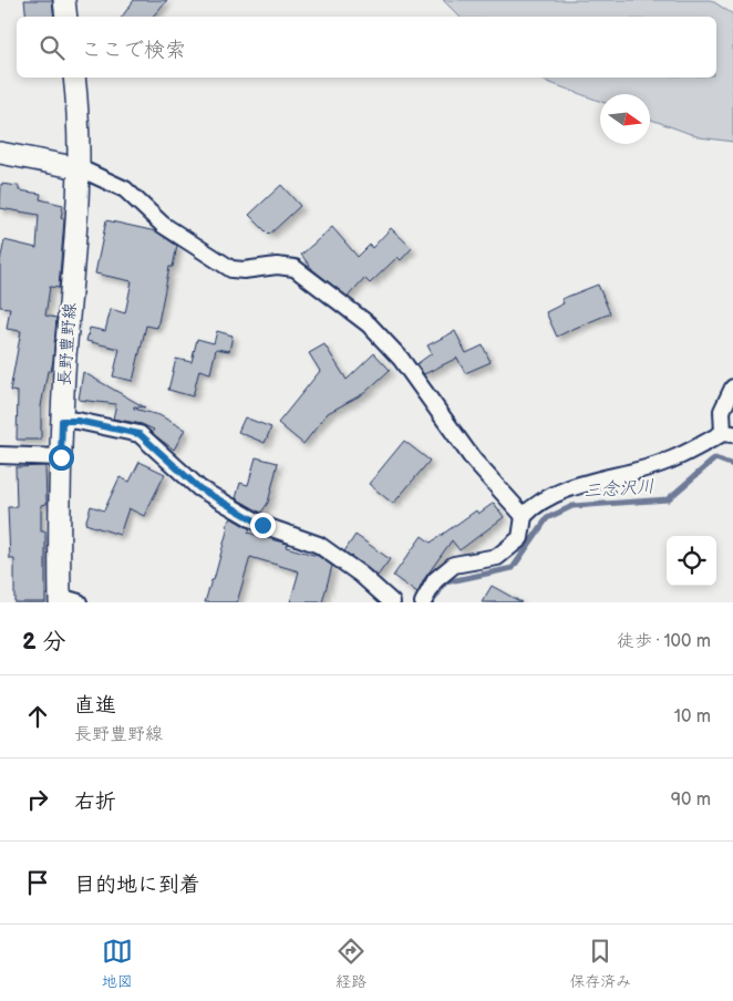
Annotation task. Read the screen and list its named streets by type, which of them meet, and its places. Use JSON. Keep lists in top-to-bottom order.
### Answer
{
  "streets": {
    "main road": ["長野豊野線"]
  },
  "water": ["三念沢川"],
  "north": "right",
  "page": {
    "search": "ここで検索",
    "heading": ["2 分", "徒歩 · 100 m"],
    "list": [
      ["直進", "長野豊野線", "10 m"],
      ["右折", "90 m"],
      "目的地に到着"
    ],
    "nav": ["地図", "経路", "保存済み"]
  }
}
